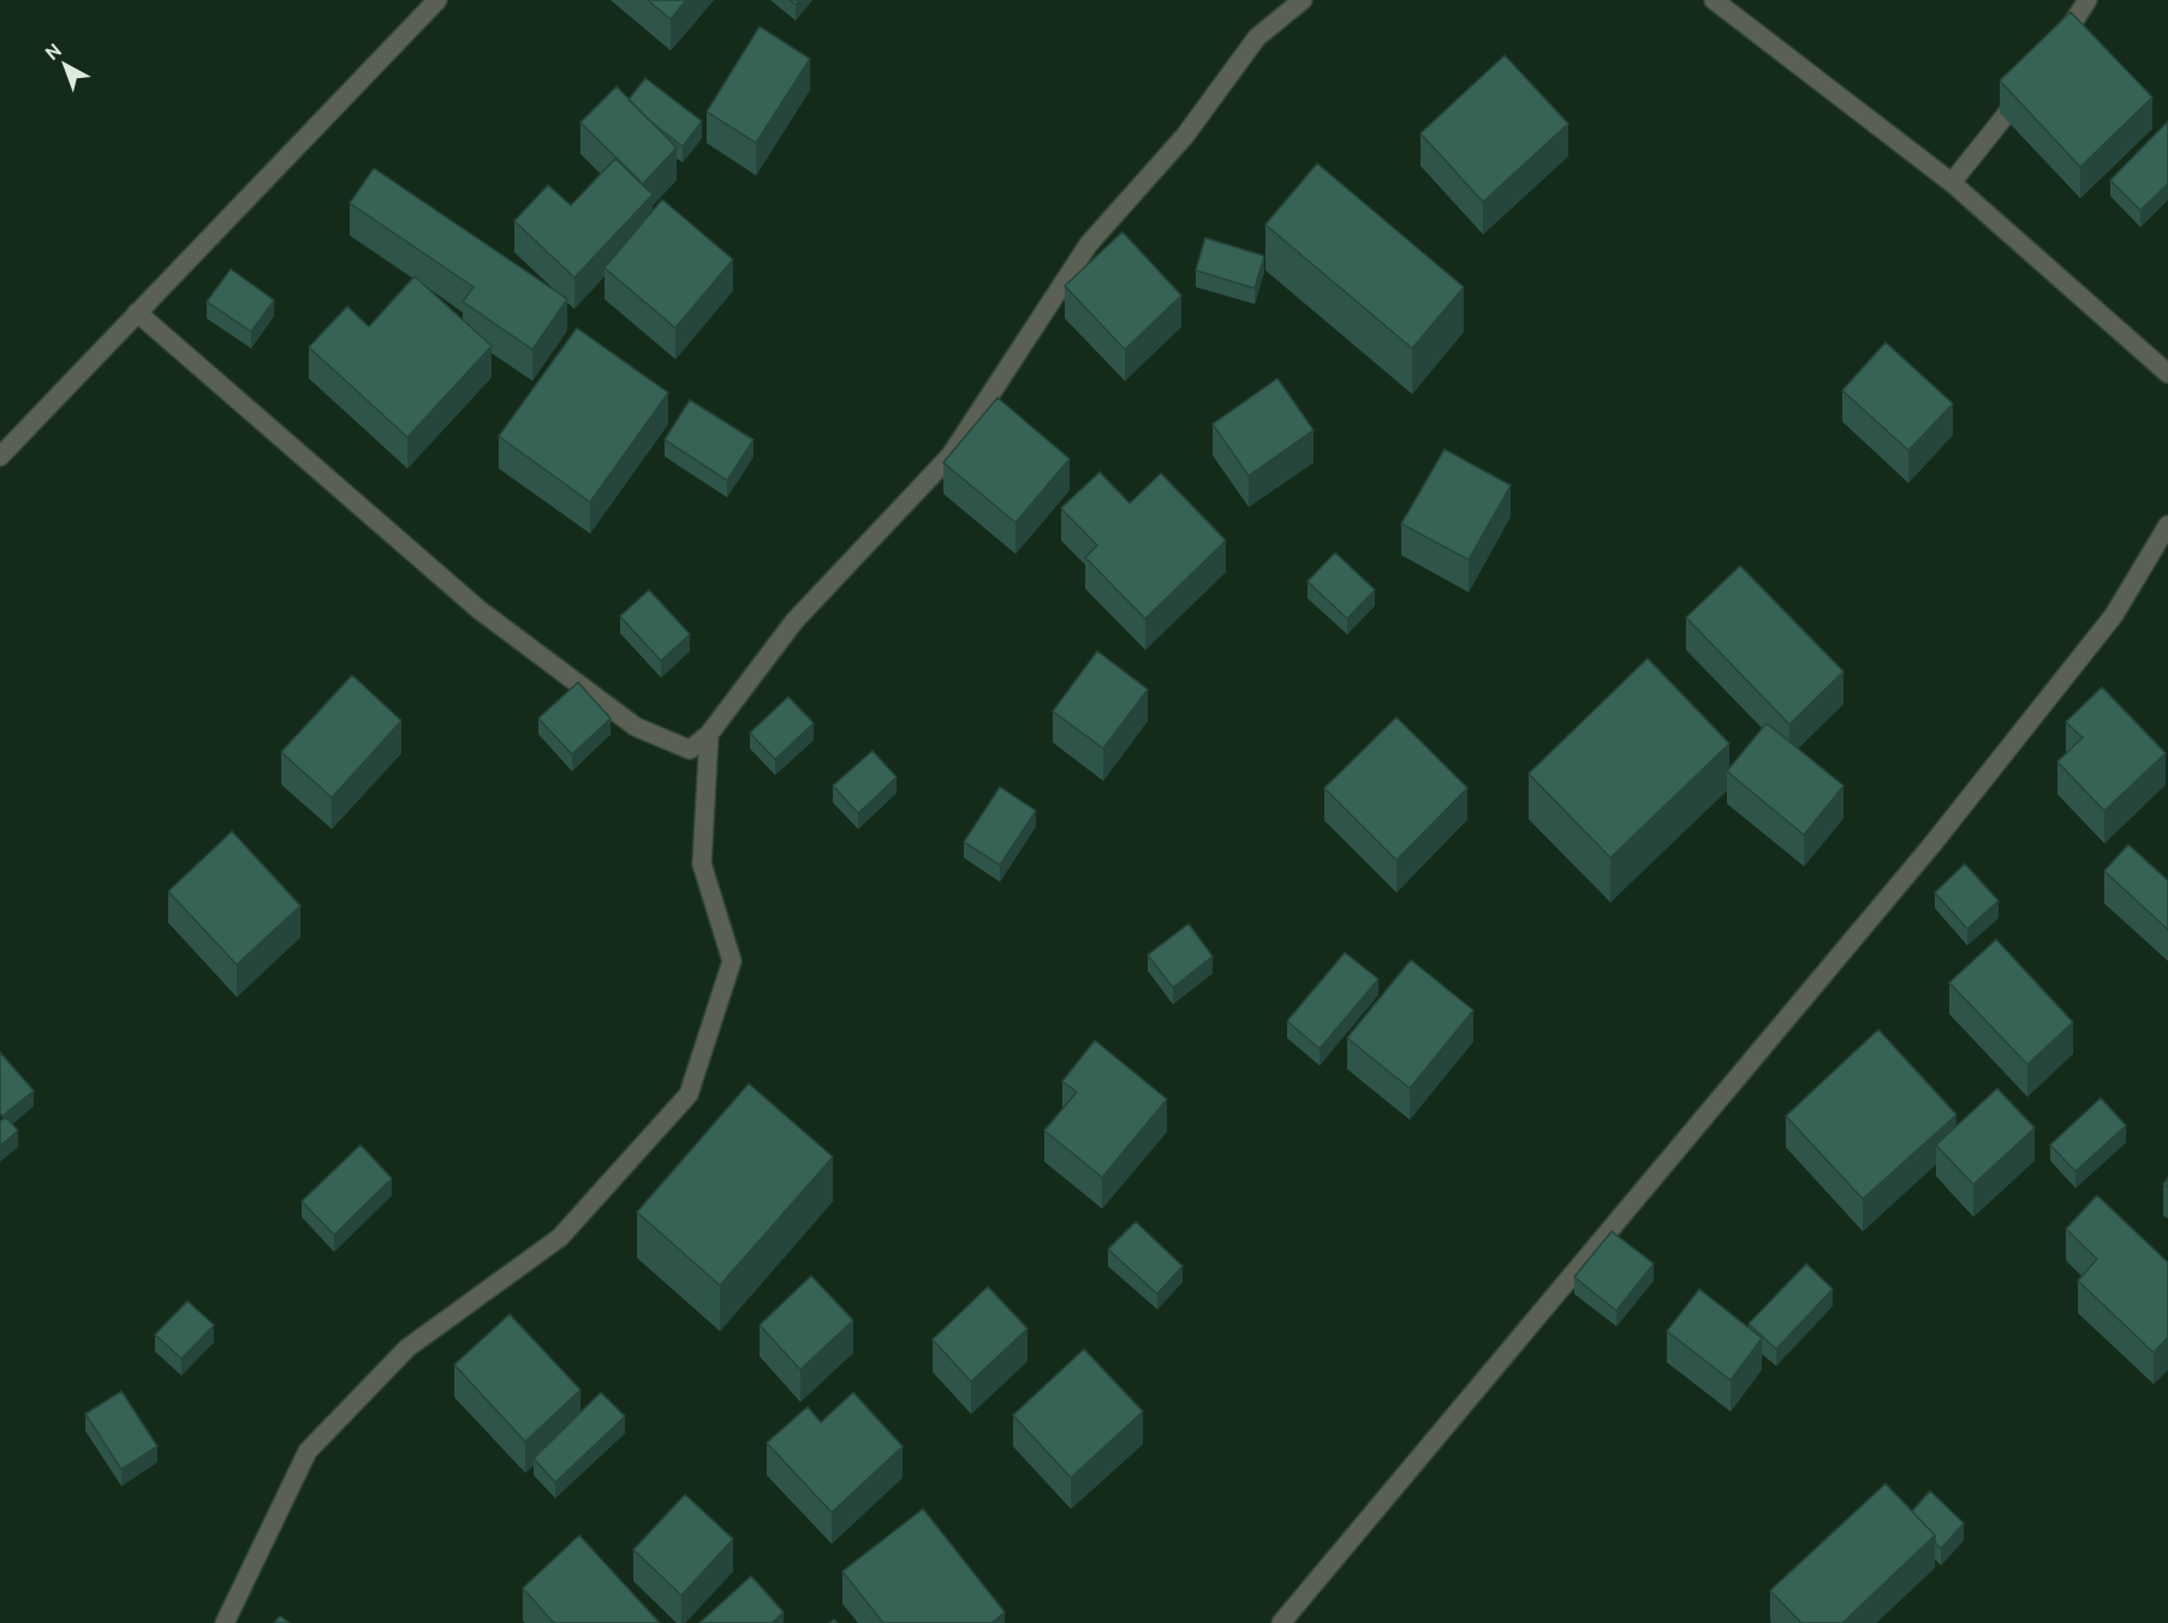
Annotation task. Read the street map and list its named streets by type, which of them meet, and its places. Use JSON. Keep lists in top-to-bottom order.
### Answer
{
  "north": "top left"
}
